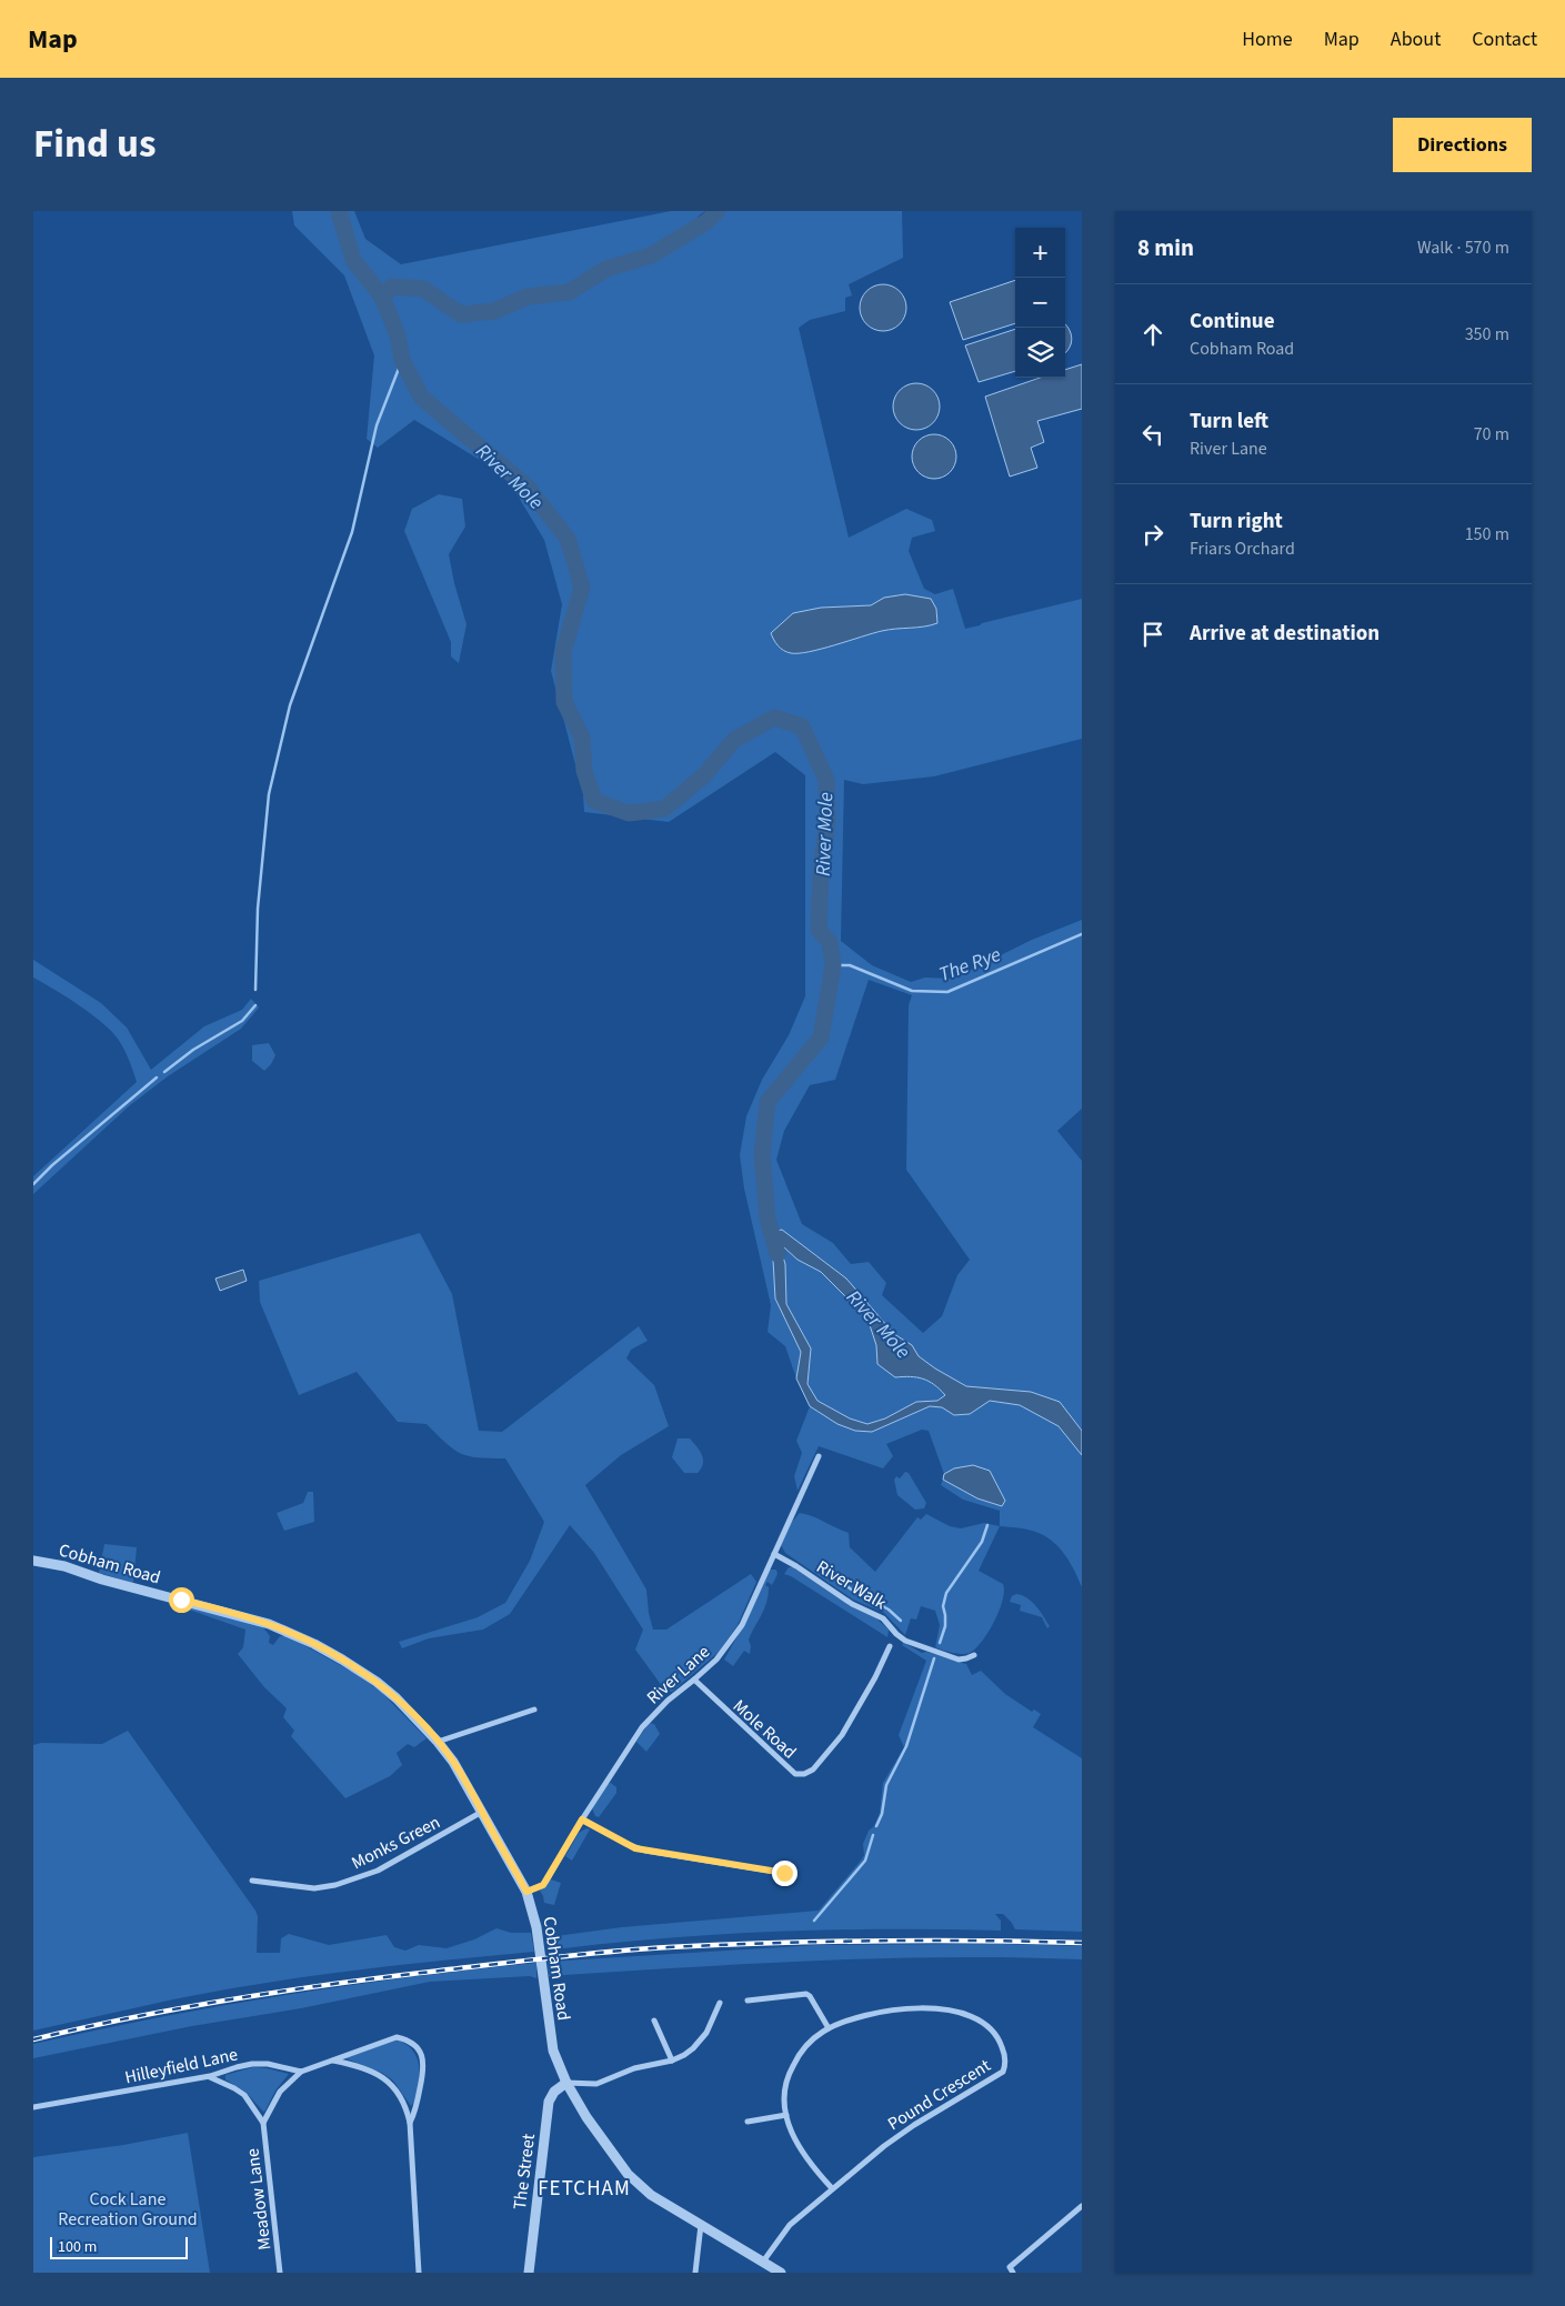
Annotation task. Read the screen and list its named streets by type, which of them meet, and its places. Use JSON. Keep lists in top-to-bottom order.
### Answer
{
  "streets": {
    "street": [
      "Cobham Road",
      "River Walk",
      "River Lane",
      "Mole Road",
      "Monks Green",
      "Hilleyfield Lane",
      "Pound Crescent",
      "The Street",
      "Meadow Lane"
    ]
  },
  "crossings": [
    ["Cobham Road", "River Lane"],
    ["Cobham Road", "Monks Green"],
    ["Cobham Road", "Pound Crescent"],
    ["Cobham Road", "The Street"],
    ["River Walk", "River Lane"],
    ["River Lane", "Mole Road"],
    ["Hilleyfield Lane", "Meadow Lane"]
  ],
  "districts": ["FETCHAM"],
  "water": ["River Mole", "The Rye"],
  "parks": ["Cock Lane Recreation Ground"],
  "scale_bar": "100 m",
  "page": {
    "header": "Map",
    "nav": [
      "Home",
      "Map",
      "About",
      "Contact"
    ],
    "title": "Find us",
    "buttons": "Directions",
    "heading": ["8 min", "Walk · 570 m"],
    "map_buttons": ["+", "−"],
    "list": [
      ["Continue", "Cobham Road", "350 m"],
      ["Turn left", "River Lane", "70 m"],
      ["Turn right", "Friars Orchard", "150 m"],
      "Arrive at destination"
    ],
    "scale": "100 m"
  }
}
